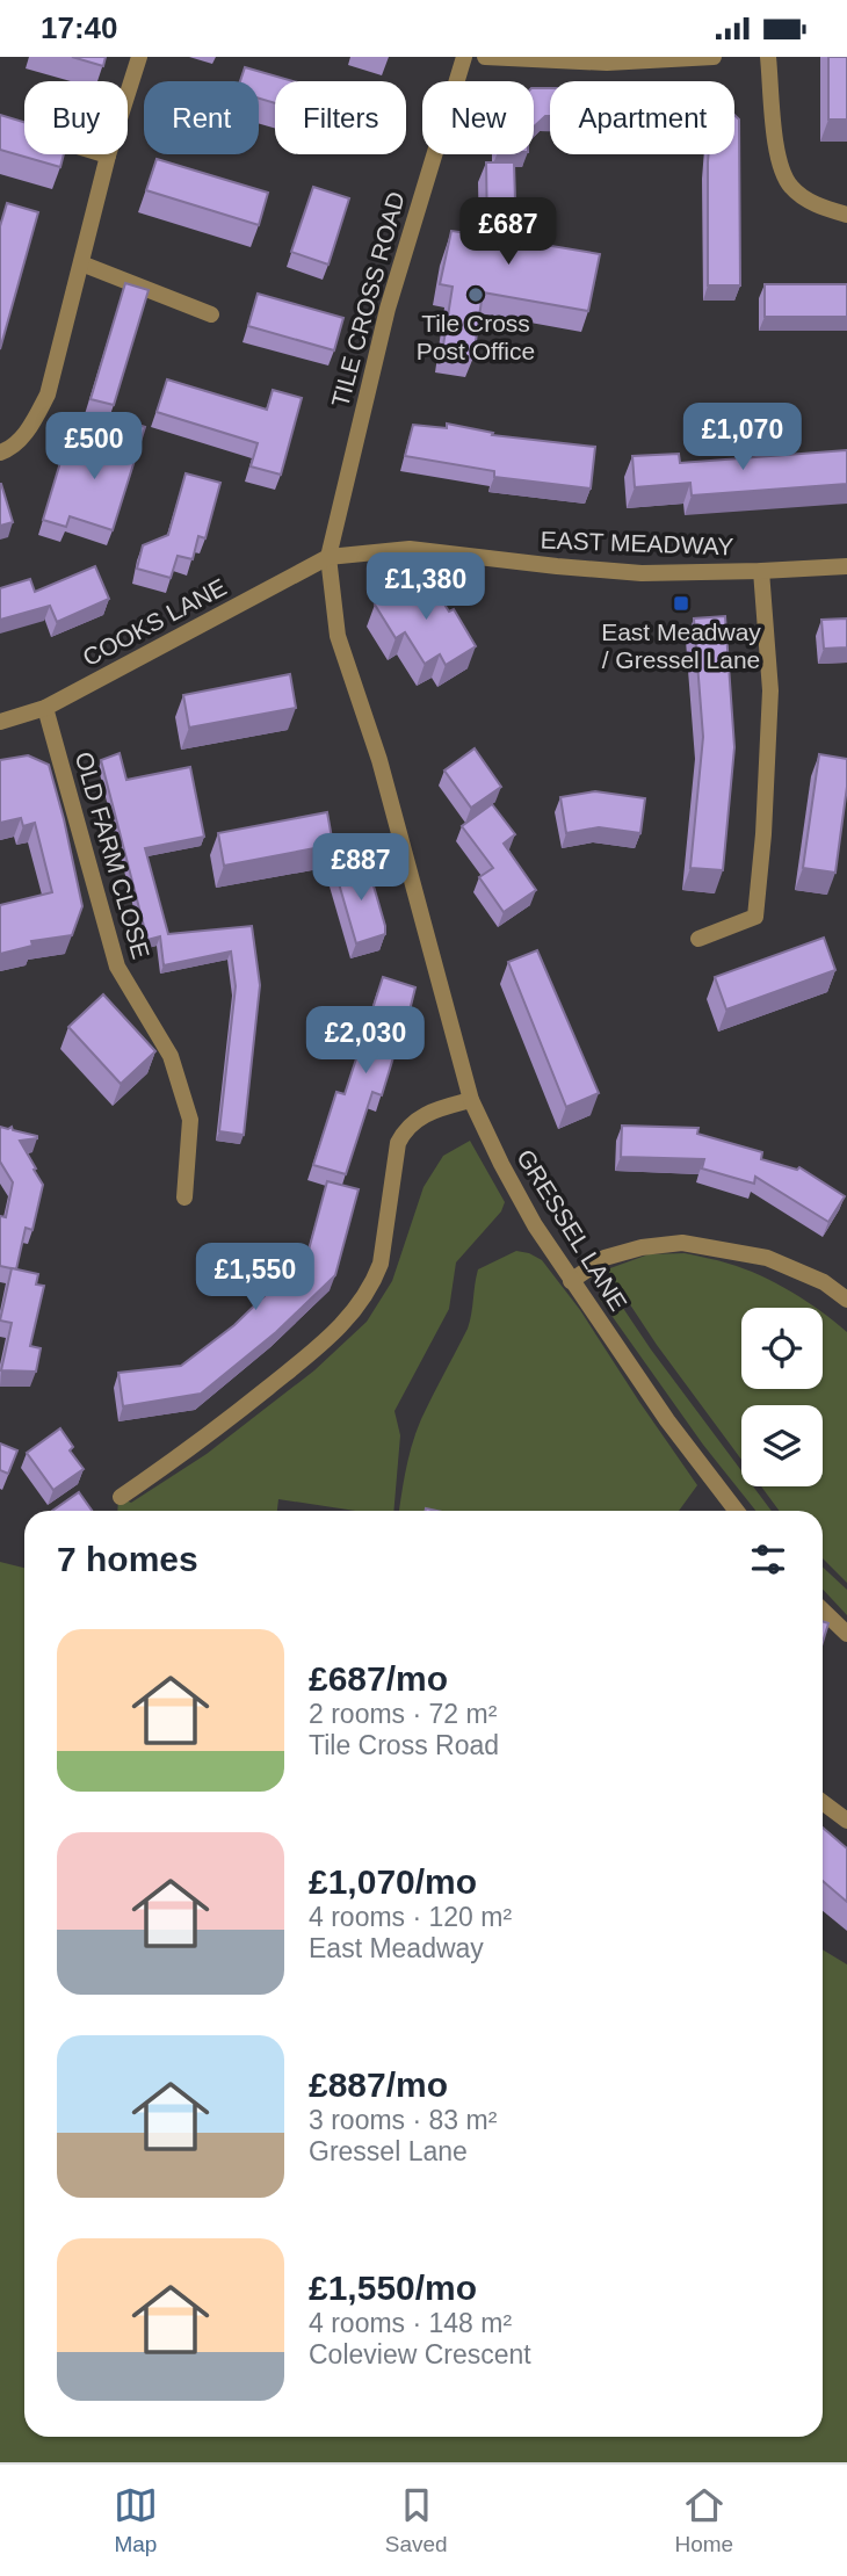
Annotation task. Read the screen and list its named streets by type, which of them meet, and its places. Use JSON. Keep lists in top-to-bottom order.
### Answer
{
  "streets": {
    "street": [
      "TILE CROSS ROAD",
      "EAST MEADWAY",
      "COOKS LANE",
      "OLD FARM CLOSE",
      "GRESSEL LANE"
    ]
  },
  "crossings": [
    ["TILE CROSS ROAD", "EAST MEADWAY"],
    ["TILE CROSS ROAD", "COOKS LANE"],
    ["TILE CROSS ROAD", "GRESSEL LANE"],
    ["EAST MEADWAY", "COOKS LANE"],
    ["EAST MEADWAY", "GRESSEL LANE"],
    ["COOKS LANE", "OLD FARM CLOSE"],
    ["COOKS LANE", "GRESSEL LANE"]
  ],
  "places": {
    "other": ["Tile Cross Post Office"],
    "transit": ["East Meadway / Gressel Lane"]
  },
  "page": {
    "status": "17:40",
    "chip": [
      "Buy",
      "Rent",
      "Filters",
      "New",
      "Apartment"
    ],
    "price": [
      "£687",
      "£1,070",
      "£500",
      "£1,380",
      "£887",
      "£2,030",
      "£1,550"
    ],
    "heading": "7 homes",
    "list": [
      {
        "name": "£687/mo",
        "note": "2 rooms · 72 m² · Tile Cross Road"
      },
      {
        "name": "£1,070/mo",
        "note": "4 rooms · 120 m² · East Meadway"
      },
      {
        "name": "£887/mo",
        "note": "3 rooms · 83 m² · Gressel Lane"
      },
      {
        "name": "£1,550/mo",
        "note": "4 rooms · 148 m² · Coleview Crescent"
      }
    ],
    "tabs": ["Map", "Saved", "Home"]
  }
}
